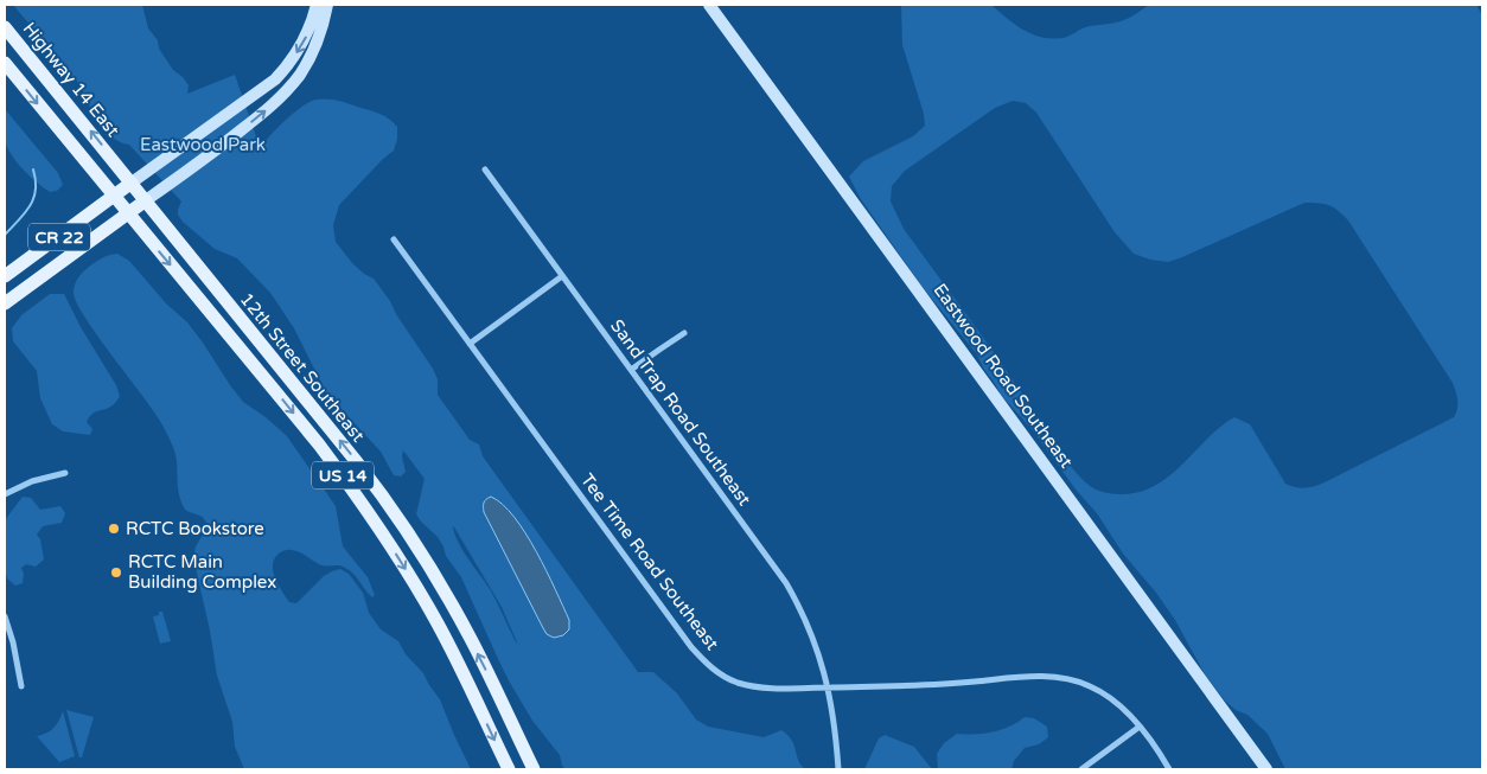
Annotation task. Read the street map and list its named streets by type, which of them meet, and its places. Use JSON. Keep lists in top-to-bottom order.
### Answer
{
  "streets": {
    "main road": [
      "Highway 14 East",
      "CR 22",
      "12th Street Southeast",
      "US 14"
    ],
    "street": ["Eastwood Road Southeast", "Sand Trap Road Southeast", "Tee Time Road Southeast"]
  },
  "crossings": [
    ["Highway 14 East", "CR 22"],
    ["Highway 14 East", "12th Street Southeast"],
    ["CR 22", "12th Street Southeast"],
    ["CR 22", "US 14"],
    ["12th Street Southeast", "US 14"],
    ["Sand Trap Road Southeast", "Tee Time Road Southeast"]
  ],
  "parks": ["Eastwood Park"],
  "places": ["RCTC Bookstore", "RCTC Main Building Complex"]
}
